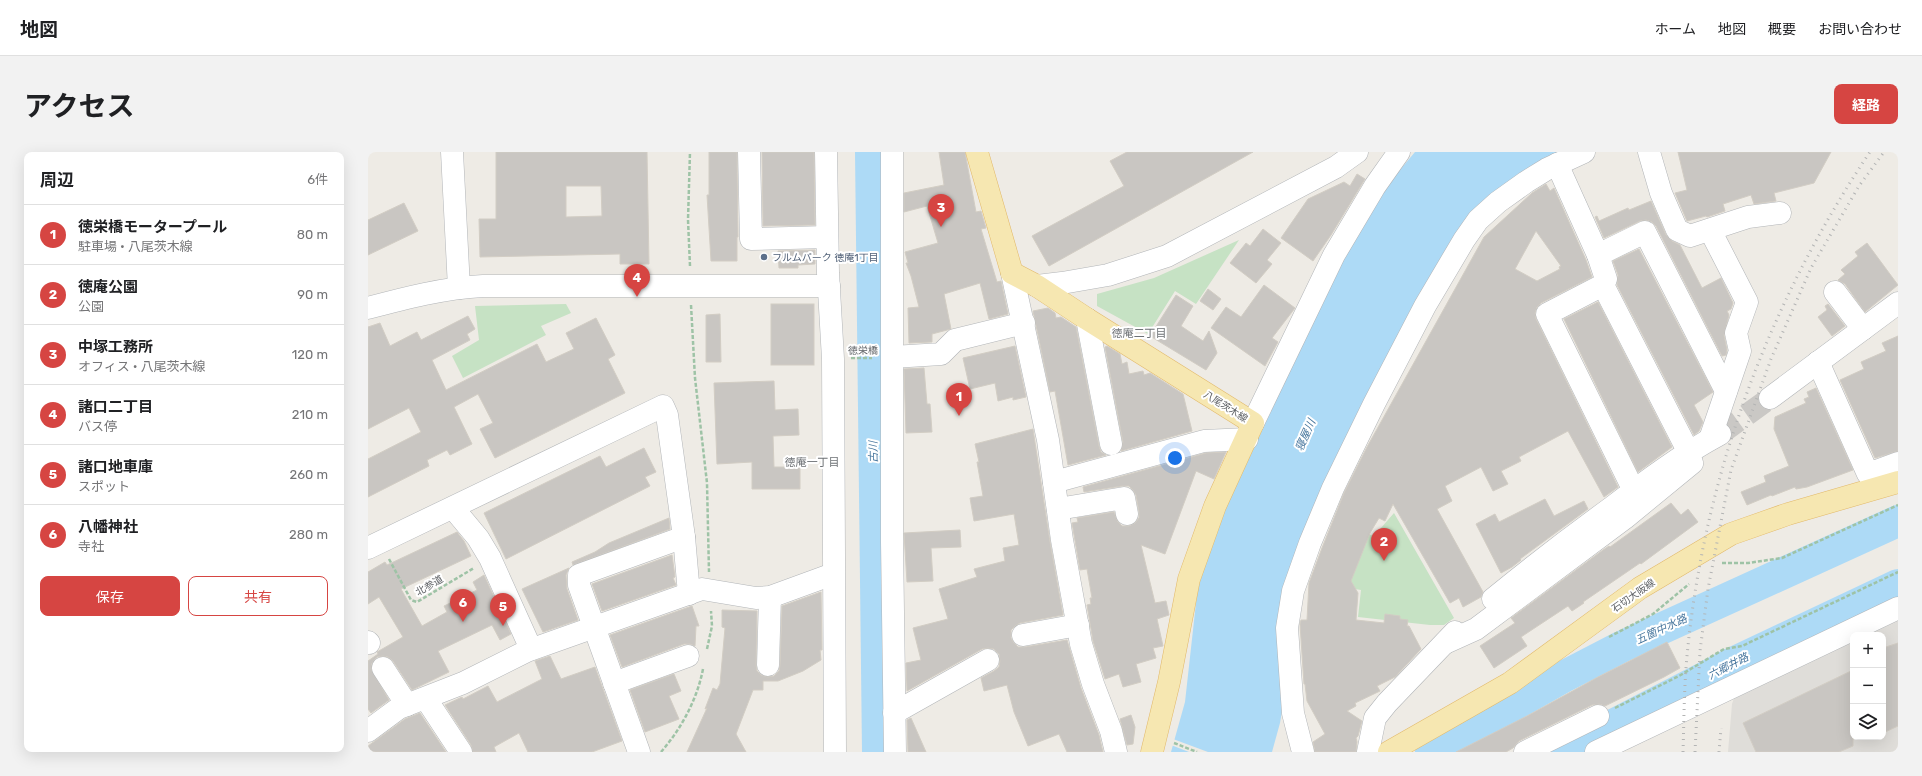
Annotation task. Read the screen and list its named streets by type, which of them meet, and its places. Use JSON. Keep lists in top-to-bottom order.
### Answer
{
  "streets": {
    "main road": ["八尾茨木線", "石切大阪線"],
    "path": ["徳栄橋", "北参道"]
  },
  "districts": ["徳庵二丁目", "徳庵一丁目"],
  "water": [
    "寝屋川",
    "古川",
    "五箇中水路",
    "六郷井路"
  ],
  "places": ["フルムパーク 徳庵1丁目"],
  "page": {
    "header": "地図",
    "nav": [
      "ホーム",
      "地図",
      "概要",
      "お問い合わせ"
    ],
    "title": "アクセス",
    "buttons": [
      "経路",
      ["保存", "共有"]
    ],
    "heading": ["周辺", "6件"],
    "pins": [
      "3",
      "4",
      "1",
      "2",
      "6",
      "5"
    ],
    "list": [
      {
        "mark": "1",
        "name": "徳栄橋モータープール",
        "note": "駐車場 · 八尾茨木線",
        "value": "80 m"
      },
      {
        "mark": "2",
        "name": "徳庵公園",
        "note": "公園",
        "value": "90 m"
      },
      {
        "mark": "3",
        "name": "中塚工務所",
        "note": "オフィス · 八尾茨木線",
        "value": "120 m"
      },
      {
        "mark": "4",
        "name": "諸口二丁目",
        "note": "バス停",
        "value": "210 m"
      },
      {
        "mark": "5",
        "name": "諸口地車庫",
        "note": "スポット",
        "value": "260 m"
      },
      {
        "mark": "6",
        "name": "八幡神社",
        "note": "寺社",
        "value": "280 m"
      }
    ],
    "map_buttons": ["+", "−"]
  }
}
